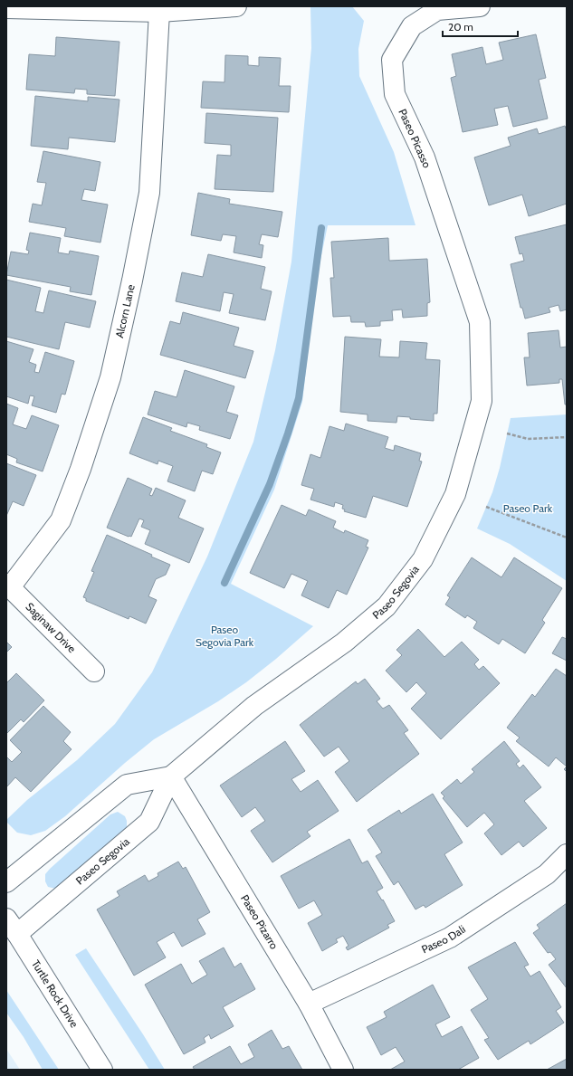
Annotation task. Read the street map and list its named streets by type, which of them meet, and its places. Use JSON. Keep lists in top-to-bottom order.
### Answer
{
  "streets": {
    "street": [
      "Paseo Picasso",
      "Alcorn Lane",
      "Paseo Segovia",
      "Saginaw Drive",
      "Paseo Pizarro",
      "Paseo Dali",
      "Turtle Rock Drive"
    ]
  },
  "crossings": [
    ["Paseo Picasso", "Paseo Segovia"],
    ["Alcorn Lane", "Saginaw Drive"],
    ["Paseo Segovia", "Paseo Pizarro"],
    ["Paseo Segovia", "Turtle Rock Drive"],
    ["Paseo Pizarro", "Paseo Dali"]
  ],
  "parks": ["Paseo Park", "Paseo Segovia Park"],
  "scale_bar": "20 m"
}
